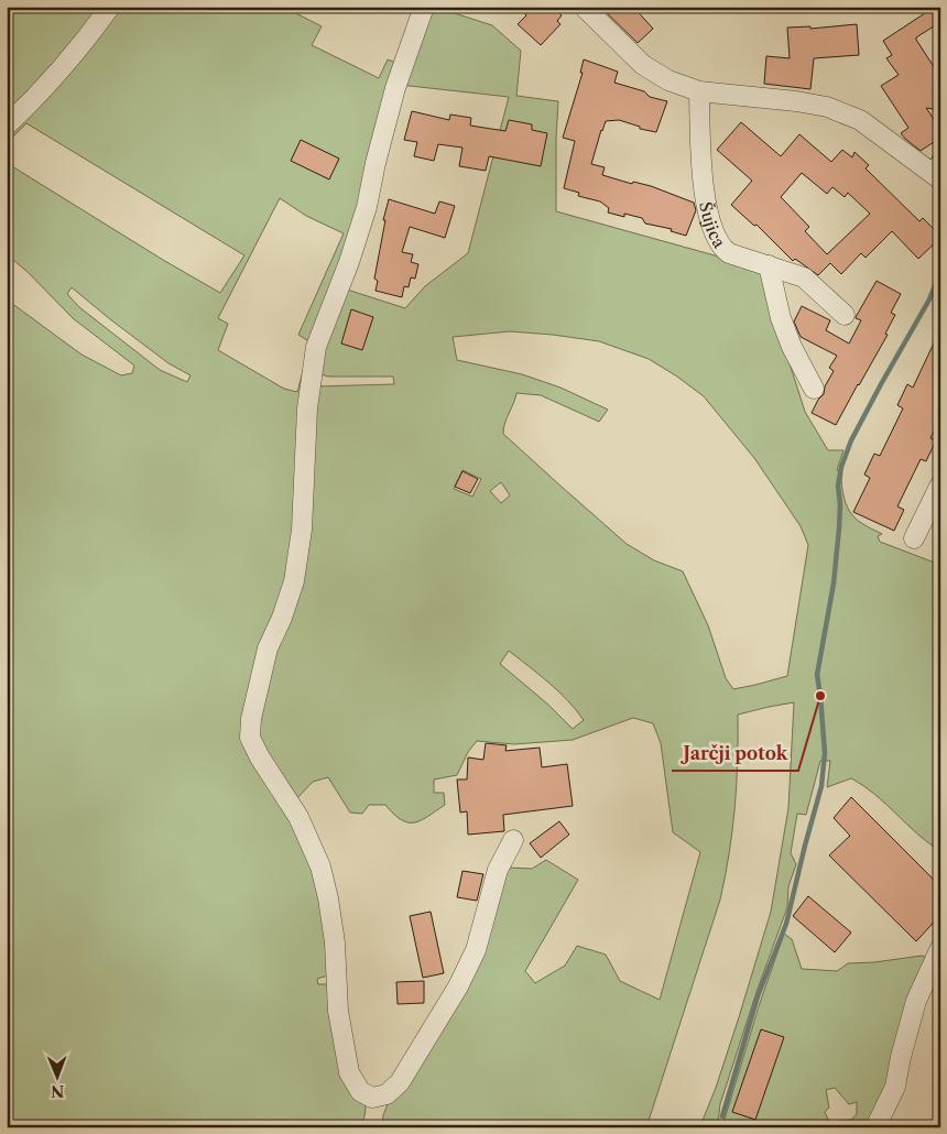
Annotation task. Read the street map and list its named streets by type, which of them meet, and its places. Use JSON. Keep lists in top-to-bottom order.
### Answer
{
  "streets": {
    "street": ["Šujica"]
  },
  "places": ["Jarčji potok"],
  "north": "bottom"
}
